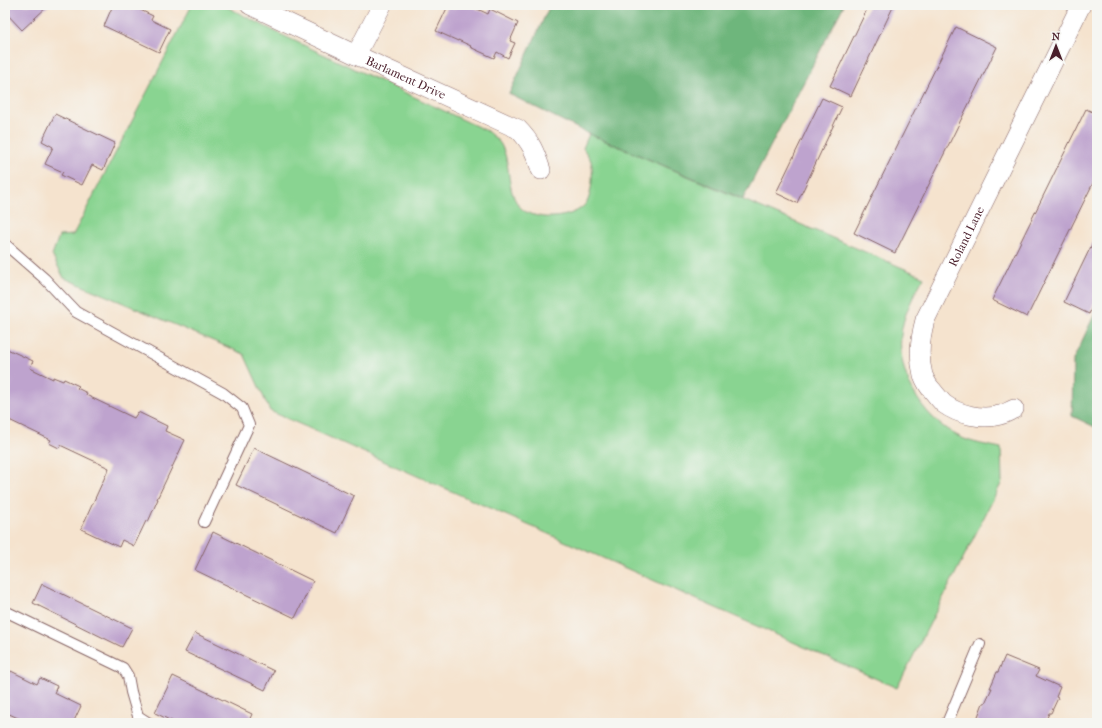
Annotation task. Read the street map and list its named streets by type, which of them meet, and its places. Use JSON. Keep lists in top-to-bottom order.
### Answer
{
  "streets": {
    "street": ["Barlament Drive", "Roland Lane"]
  },
  "north": "top"
}
